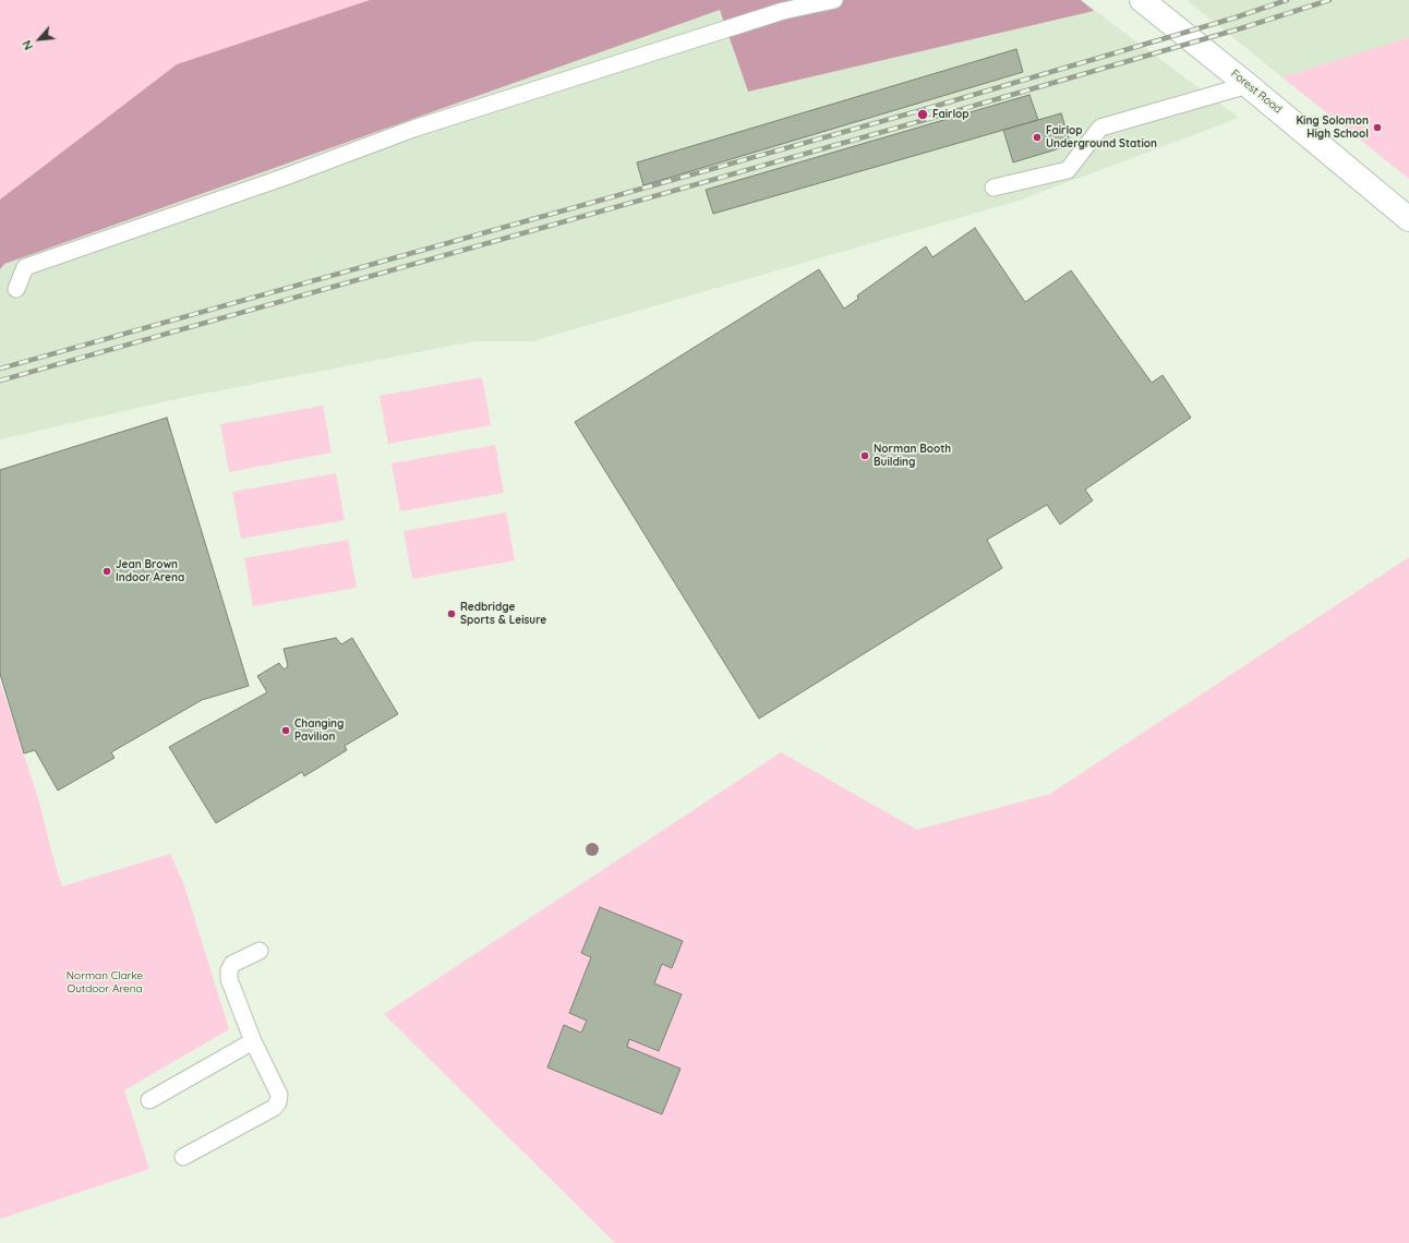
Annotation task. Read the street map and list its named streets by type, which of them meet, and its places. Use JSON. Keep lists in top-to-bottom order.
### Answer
{
  "streets": {
    "street": ["Forest Road"]
  },
  "parks": ["Norman Clarke Outdoor Arena"],
  "places": [
    "Fairlop",
    "King Solomon High School",
    "Fairlop Underground Station",
    "Norman Booth Building",
    "Jean Brown Indoor Arena",
    "Redbridge Sports & Leisure",
    "Changing Pavilion"
  ],
  "north": "bottom left"
}
